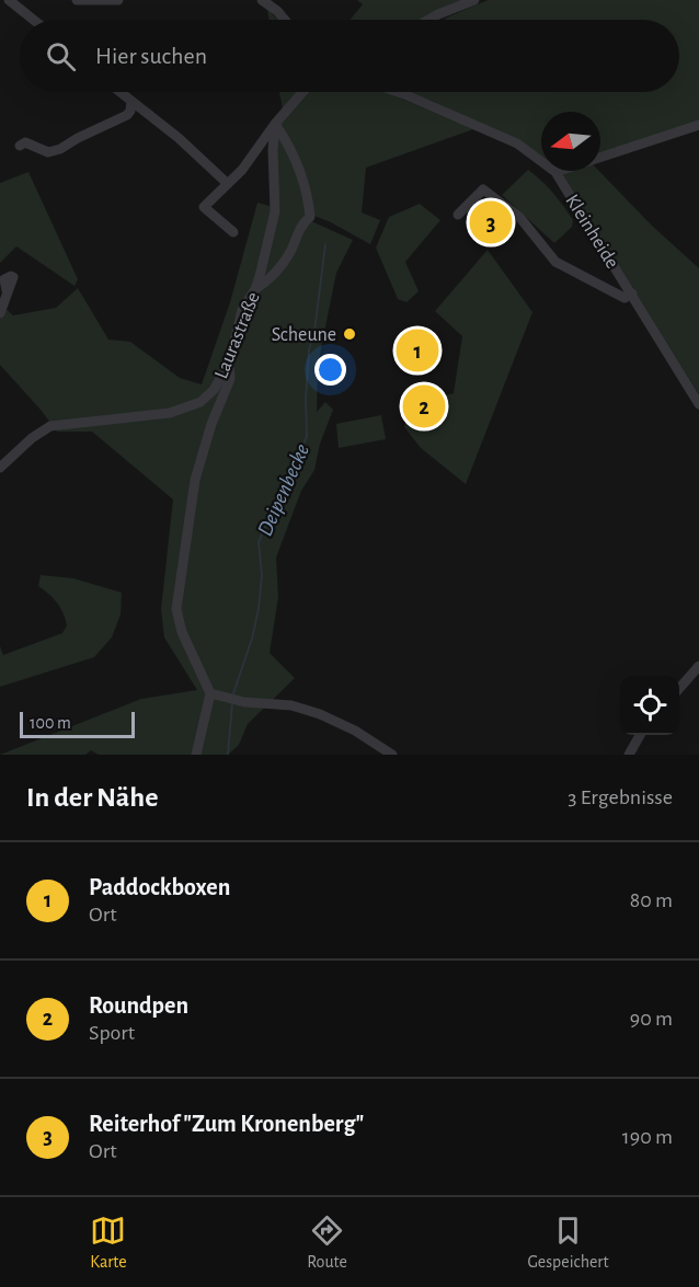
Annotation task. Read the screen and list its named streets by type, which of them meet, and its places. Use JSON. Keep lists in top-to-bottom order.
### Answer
{
  "streets": {
    "street": ["Kleinheide", "Laurastraße"]
  },
  "water": ["Deipenbecke"],
  "places": ["Scheune"],
  "scale_bar": "100 m",
  "north": "left",
  "page": {
    "search": "Hier suchen",
    "pins": ["3", "1", "2"],
    "scale": "100 m",
    "heading": ["In der Nähe", "3 Ergebnisse"],
    "list": [
      {
        "mark": "1",
        "name": "Paddockboxen",
        "note": "Ort",
        "value": "80 m"
      },
      {
        "mark": "2",
        "name": "Roundpen",
        "note": "Sport",
        "value": "90 m"
      },
      {
        "mark": "3",
        "name": "Reiterhof \"Zum Kronenberg\"",
        "note": "Ort",
        "value": "190 m"
      }
    ],
    "nav": ["Karte", "Route", "Gespeichert"]
  }
}
